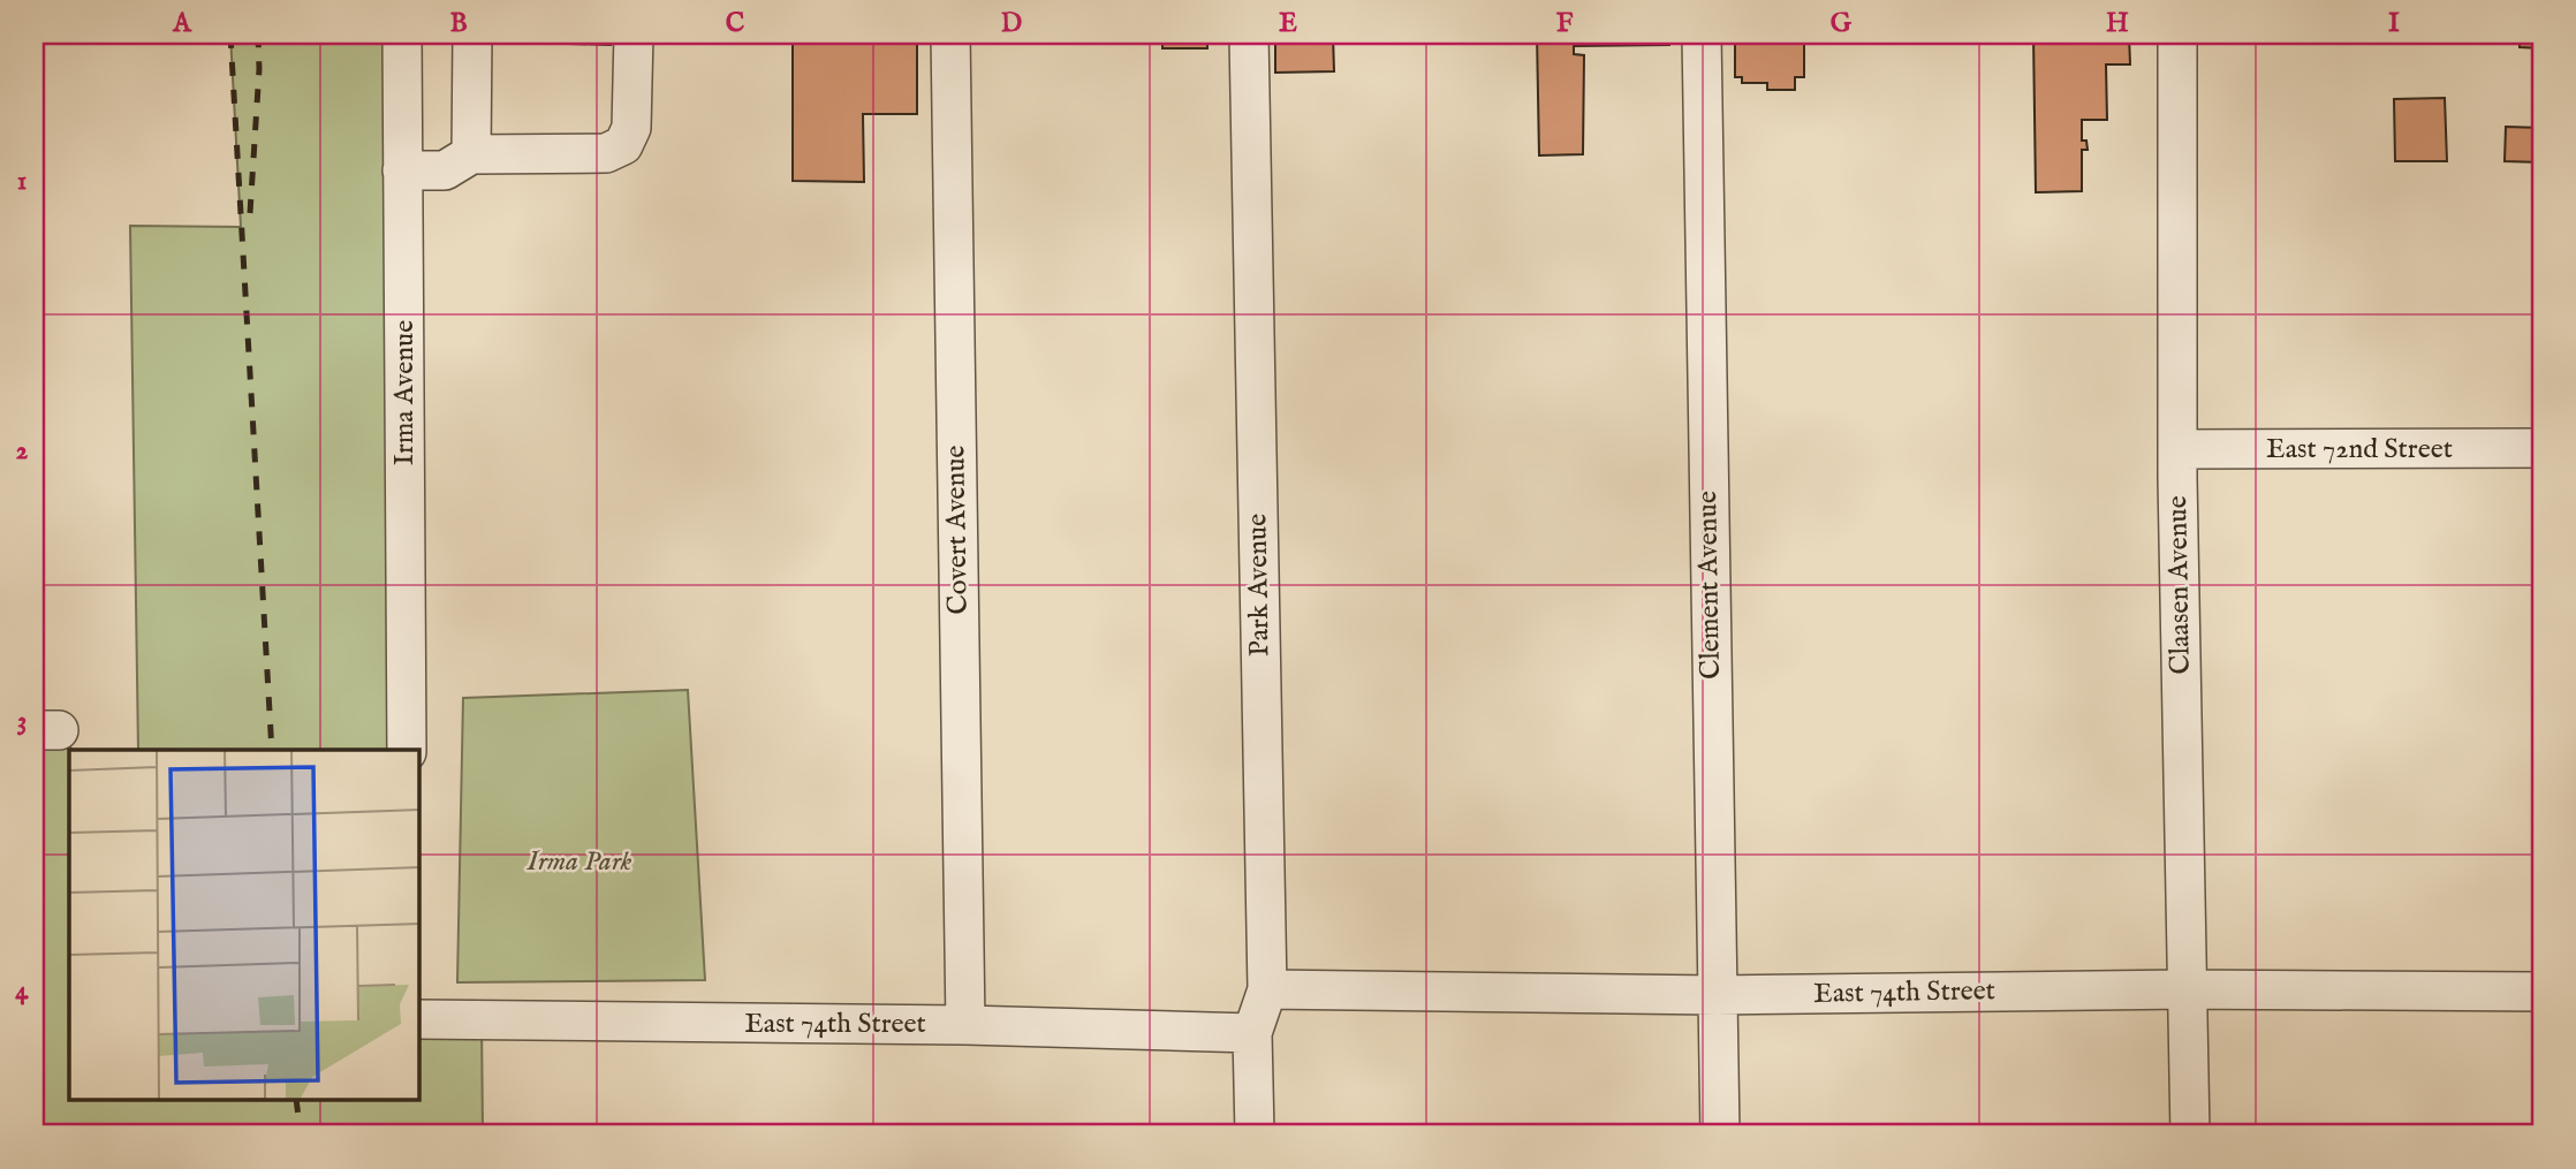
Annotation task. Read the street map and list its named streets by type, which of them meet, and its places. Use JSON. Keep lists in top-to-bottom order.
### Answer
{
  "streets": {
    "street": [
      "Irma Avenue",
      "East 72nd Street",
      "Covert Avenue",
      "Park Avenue",
      "Clement Avenue",
      "Claasen Avenue",
      "East 74th Street"
    ]
  },
  "crossings": [
    ["East 72nd Street", "Claasen Avenue"],
    ["Covert Avenue", "East 74th Street"],
    ["Park Avenue", "East 74th Street"],
    ["Clement Avenue", "East 74th Street"],
    ["Claasen Avenue", "East 74th Street"]
  ],
  "parks": ["Irma Park"],
  "grid": {
    "columns": [
      "A",
      "B",
      "C",
      "D",
      "E",
      "F",
      "G",
      "H",
      "I"
    ],
    "rows": [
      "1",
      "2",
      "3",
      "4"
    ]
  }
}
